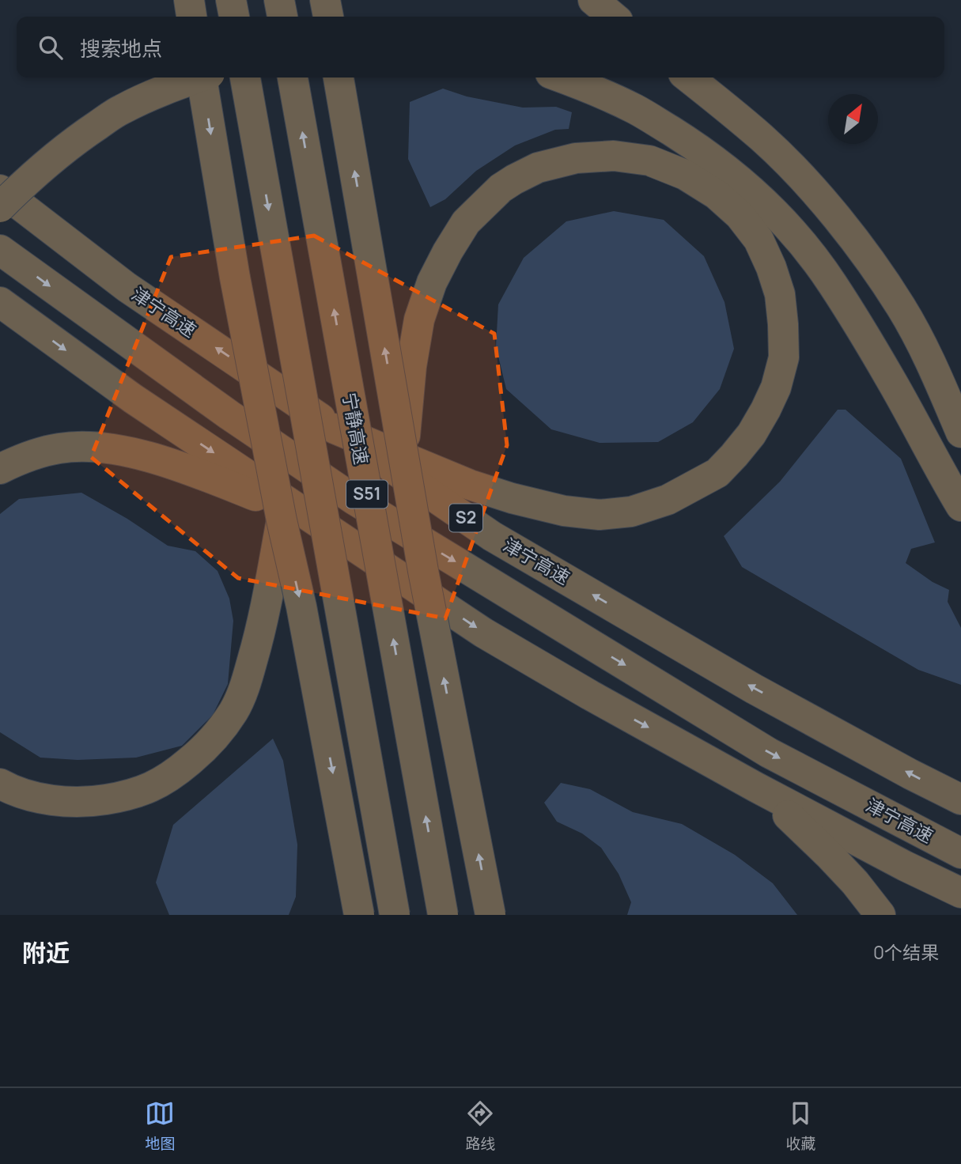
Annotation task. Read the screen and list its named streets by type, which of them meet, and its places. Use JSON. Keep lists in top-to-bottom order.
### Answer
{
  "streets": {
    "highway": [
      "津宁高速",
      "宁静高速",
      "S51",
      "S2"
    ]
  },
  "north": "top right",
  "page": {
    "search": "搜索地点",
    "heading": ["附近", "0个结果"],
    "nav": ["地图", "路线", "收藏"]
  }
}
